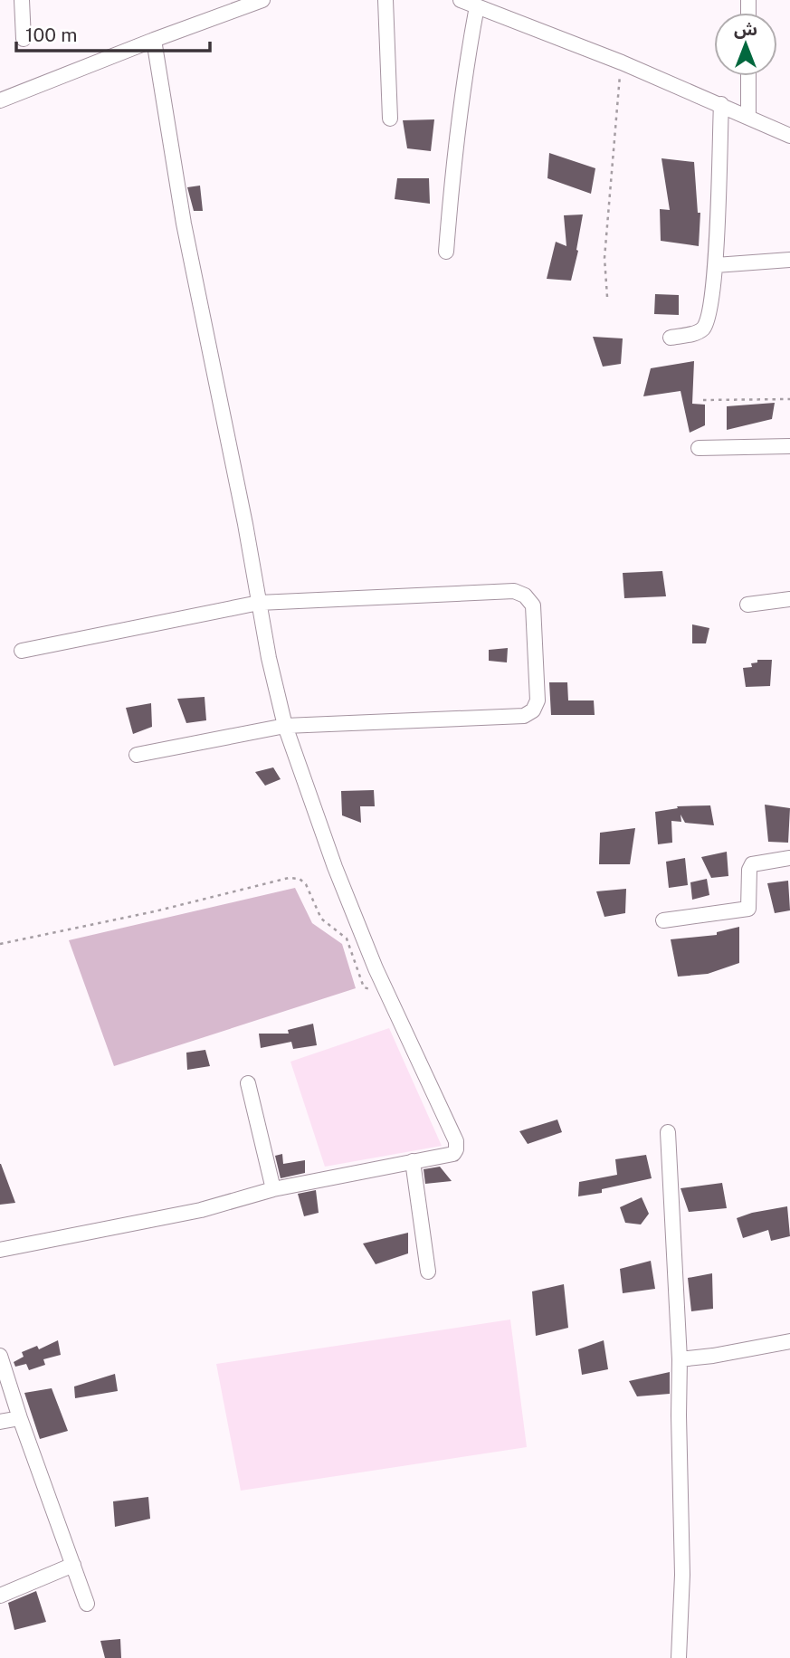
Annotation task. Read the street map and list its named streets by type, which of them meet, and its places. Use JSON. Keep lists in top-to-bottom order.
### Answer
{
  "scale_bar": "100 m",
  "north": "top"
}
